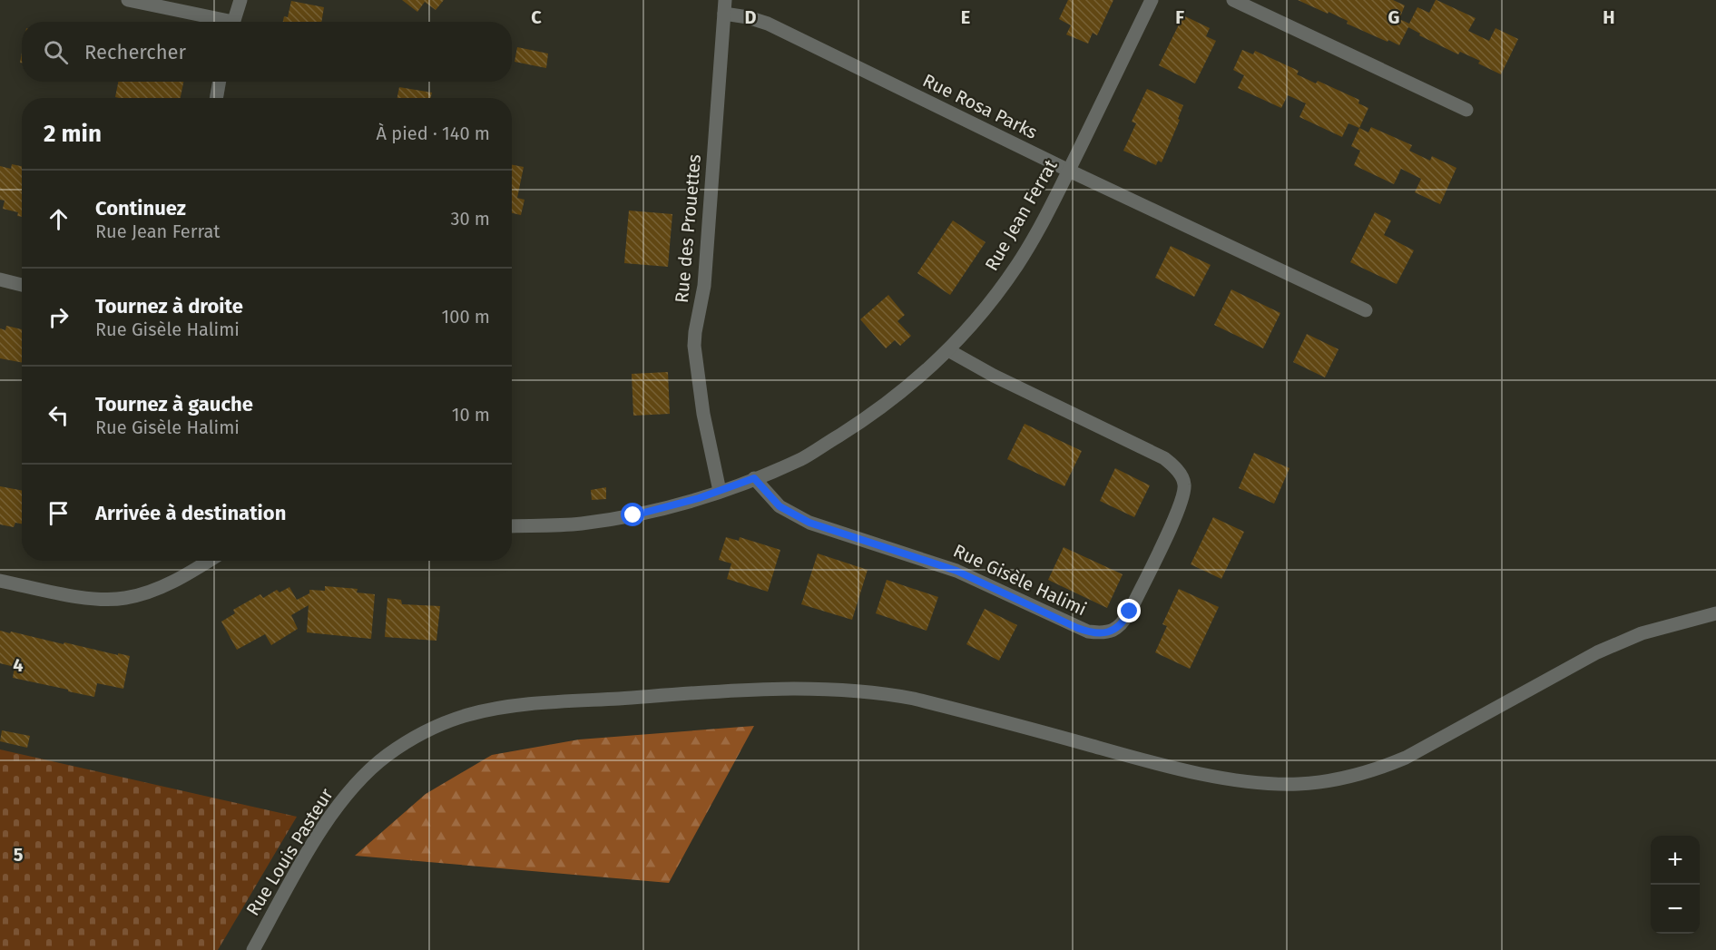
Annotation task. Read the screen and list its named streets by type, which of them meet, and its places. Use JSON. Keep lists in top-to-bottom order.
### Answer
{
  "streets": {
    "street": [
      "Rue Rosa Parks",
      "Rue Jean Ferrat",
      "Rue des Prouettes",
      "Rue Gisèle Halimi",
      "Rue Louis Pasteur"
    ]
  },
  "crossings": [
    ["Rue Rosa Parks", "Rue Jean Ferrat"],
    ["Rue Rosa Parks", "Rue des Prouettes"],
    ["Rue Jean Ferrat", "Rue des Prouettes"],
    ["Rue Jean Ferrat", "Rue Gisèle Halimi"]
  ],
  "page": {
    "search": "Rechercher",
    "heading": ["2 min", "À pied · 140 m"],
    "list": [
      ["Continuez", "Rue Jean Ferrat", "30 m"],
      ["Tournez à droite", "Rue Gisèle Halimi", "100 m"],
      ["Tournez à gauche", "Rue Gisèle Halimi", "10 m"],
      "Arrivée à destination"
    ],
    "map_buttons": ["+", "−"]
  },
  "grid": {
    "columns": [
      "C",
      "D",
      "E",
      "F",
      "G",
      "H"
    ],
    "rows": ["4", "5"]
  }
}
